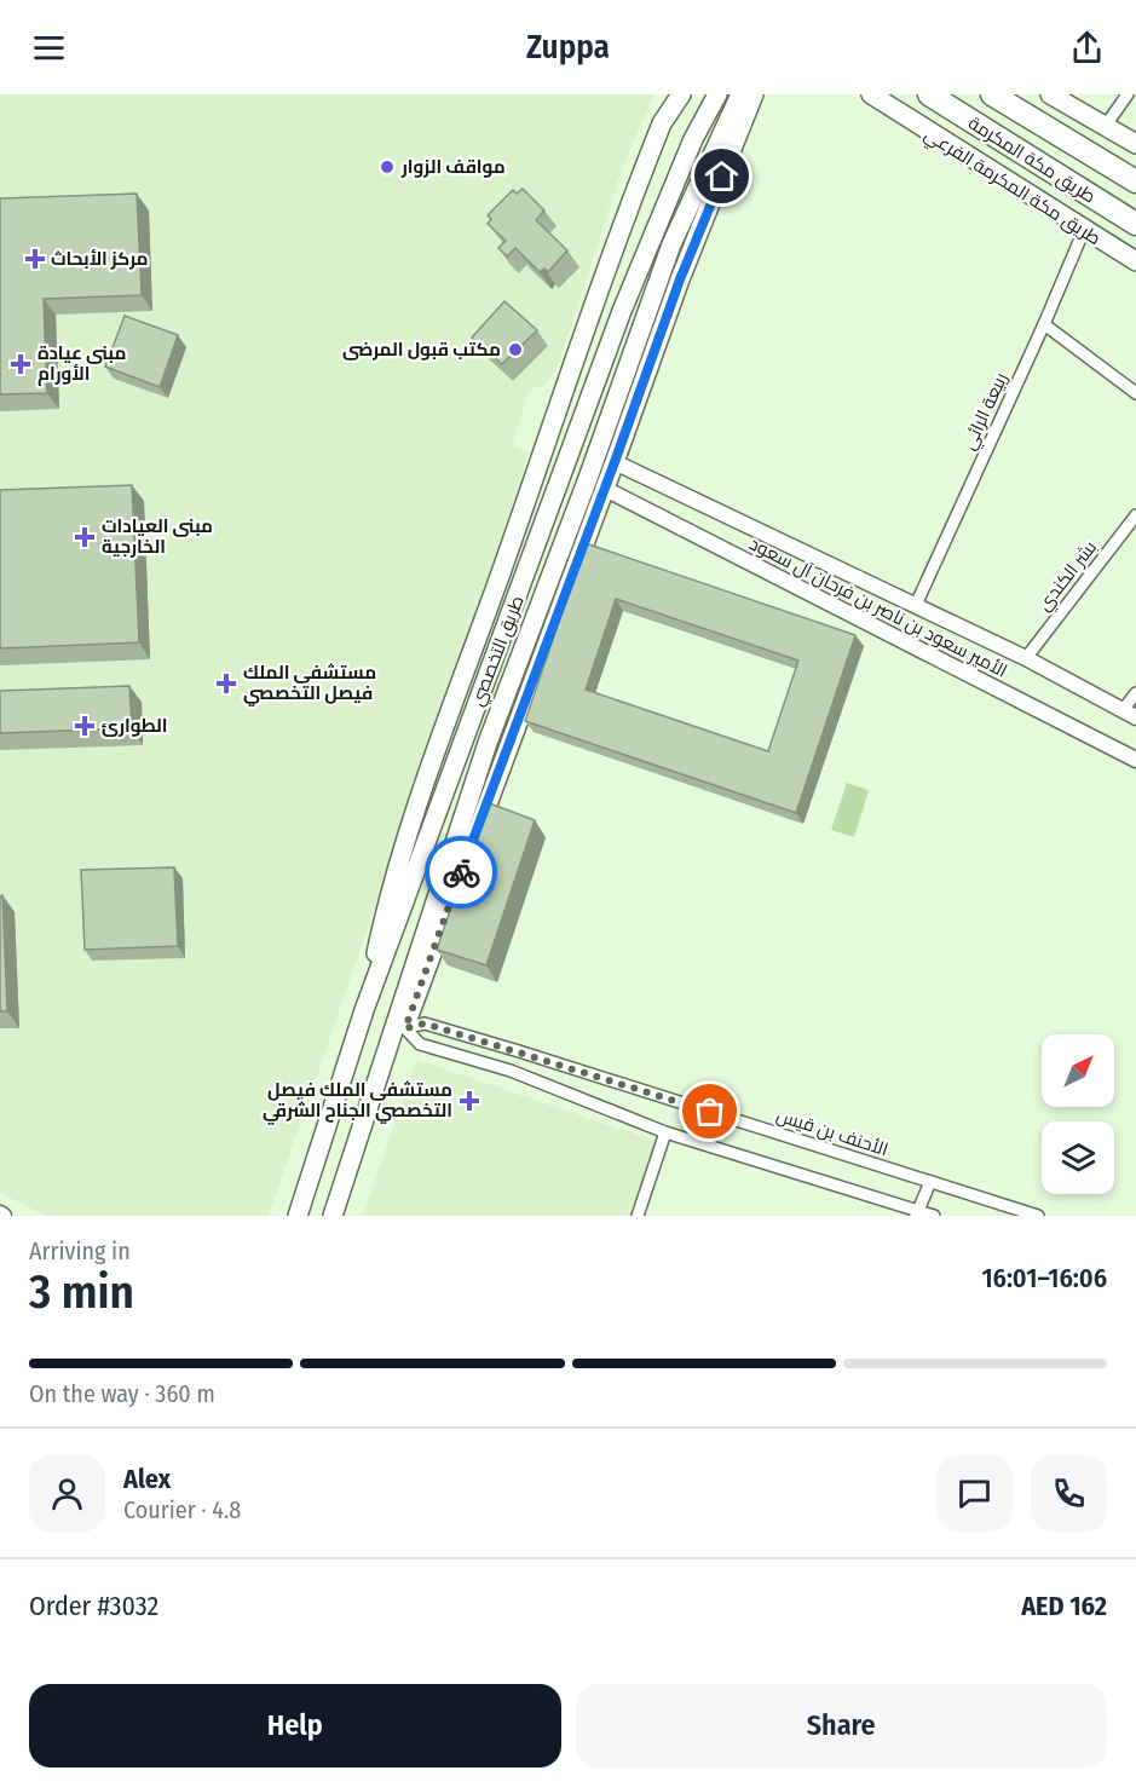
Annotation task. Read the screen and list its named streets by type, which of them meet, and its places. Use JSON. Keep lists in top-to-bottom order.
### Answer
{
  "streets": {
    "highway": ["طريق مكة المكرمة"],
    "main road": ["طريق مكة المكرمة الفرعي", "طريق التخصصي"],
    "street": [
      "ربيعة الرائي",
      "بشر الكندي",
      "الأمير سعود بن ناصر بن فرحان آل سعود",
      "الأحنف بن قيس"
    ]
  },
  "crossings": [
    ["طريق مكة المكرمة الفرعي", "ربيعة الرائي"],
    ["ربيعة الرائي", "الأمير سعود بن ناصر بن فرحان آل سعود"],
    ["بشر الكندي", "الأمير سعود بن ناصر بن فرحان آل سعود"]
  ],
  "places": {
    "other": ["مواقف الزوار", "مكتب قبول المرضى"],
    "health": [
      "مركز الأبحاث",
      "مبنى عيادة الأورام",
      "مبنى العيادات الخارجية",
      "مستشفى الملك فيصل التخصصي",
      "الطوارئ",
      "مستشفى الملك فيصل التخصصي الجناح الشرقي"
    ]
  },
  "north": "top right",
  "page": {
    "header": "Zuppa",
    "heading": ["3 min", "Arriving in", "16:01–16:06"],
    "panel": [
      "Alex",
      "Courier · 4.8",
      "Order #3032",
      "AED 162"
    ],
    "bar": "On the way · 360 m",
    "buttons": ["Help", "Share"]
  }
}
